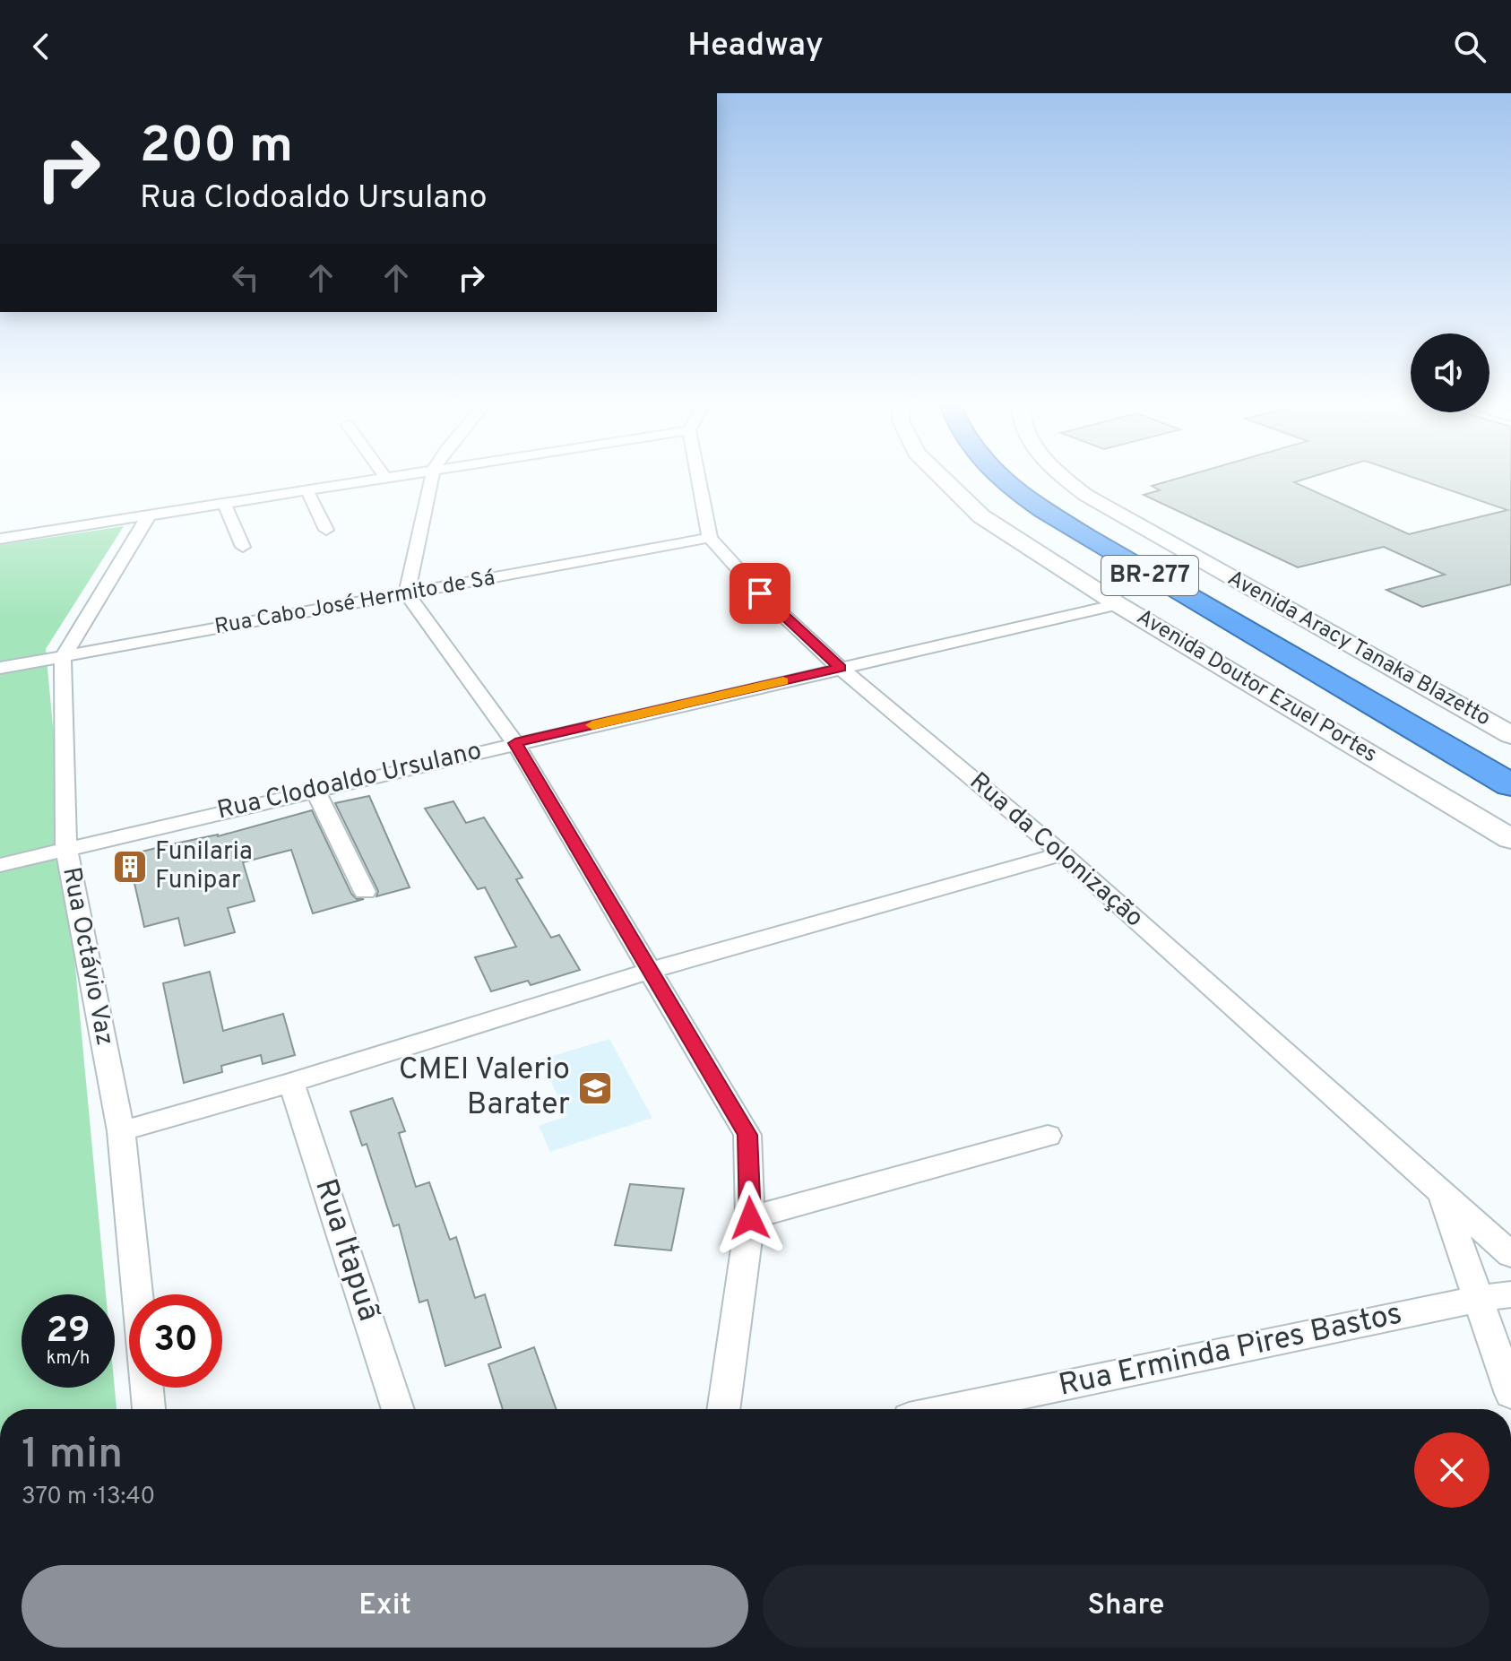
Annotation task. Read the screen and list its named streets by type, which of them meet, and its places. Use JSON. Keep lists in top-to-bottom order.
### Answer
{
  "streets": {
    "highway": ["BR-277"],
    "main road": ["Avenida Aracy Tanaka Blazetto", "Avenida Doutor Ezuel Portes"],
    "street": [
      "Rua Cabo José Hermito de Sá",
      "Rua Clodoaldo Ursulano",
      "Rua da Colonização",
      "Rua Octávio Vaz",
      "Rua Itapuã",
      "Rua Erminda Pires Bastos"
    ]
  },
  "crossings": [
    ["Rua Cabo José Hermito de Sá", "Rua da Colonização"],
    ["Rua Cabo José Hermito de Sá", "Rua Octávio Vaz"],
    ["Avenida Doutor Ezuel Portes", "Rua Clodoaldo Ursulano"],
    ["Rua Clodoaldo Ursulano", "Rua da Colonização"],
    ["Rua Clodoaldo Ursulano", "Rua Octávio Vaz"]
  ],
  "places": {
    "building": ["Funilaria Funipar"],
    "school or university": ["CMEI Valerio Barater"]
  },
  "page": {
    "header": "Headway",
    "turn": ["200 m", "Rua Clodoaldo Ursulano"],
    "speed": "29 km/h",
    "limit": "30",
    "heading": ["1 min", "370 m · 13:40"],
    "buttons": ["Exit", "Share"]
  }
}
